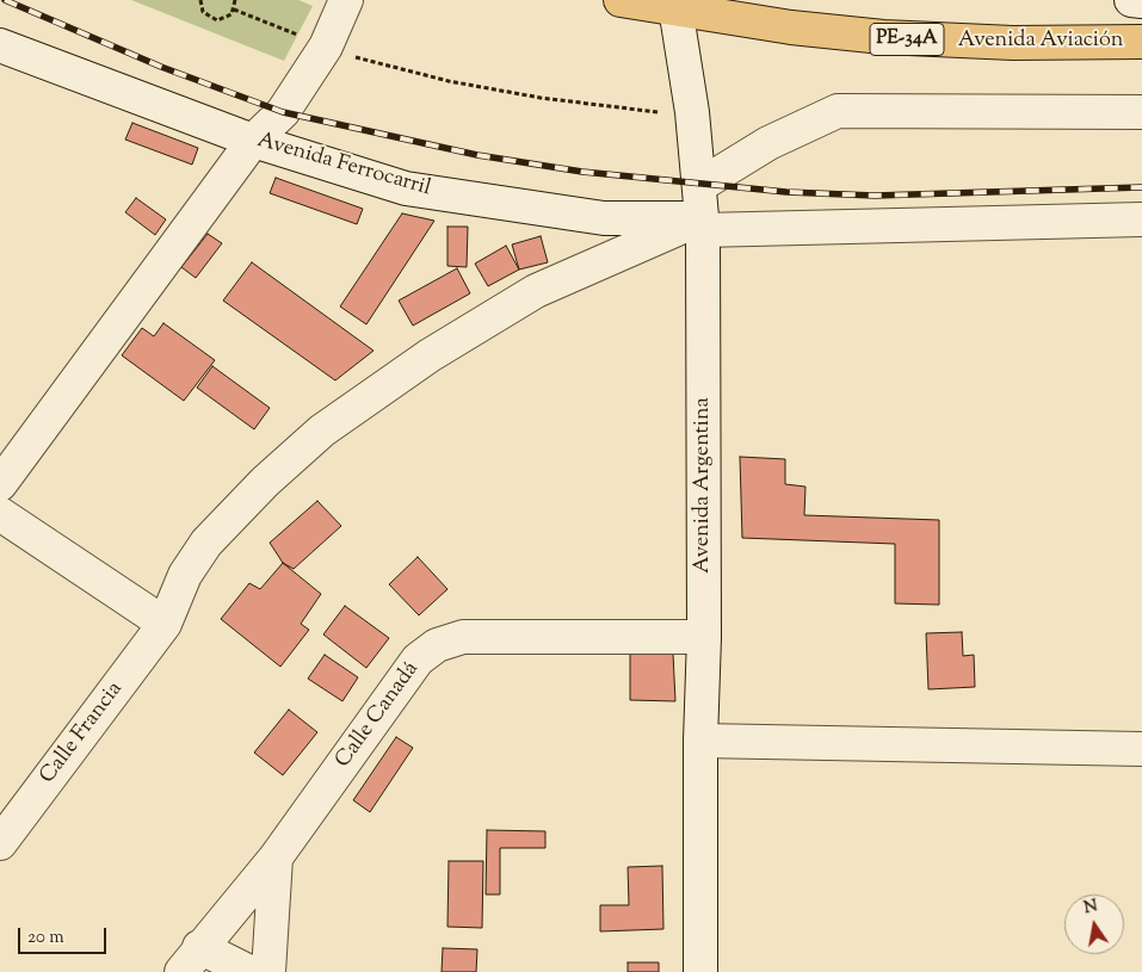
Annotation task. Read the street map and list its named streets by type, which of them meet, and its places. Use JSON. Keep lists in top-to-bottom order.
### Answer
{
  "streets": {
    "highway": ["PE-34A", "Avenida Aviación"],
    "street": [
      "Avenida Ferrocarril",
      "Avenida Argentina",
      "Calle Canadá",
      "Calle Francia"
    ]
  },
  "crossings": [
    ["Avenida Aviación", "Avenida Argentina"],
    ["Avenida Ferrocarril", "Avenida Argentina"],
    ["Avenida Argentina", "Calle Canadá"]
  ],
  "scale_bar": "20 m",
  "north": "top"
}
